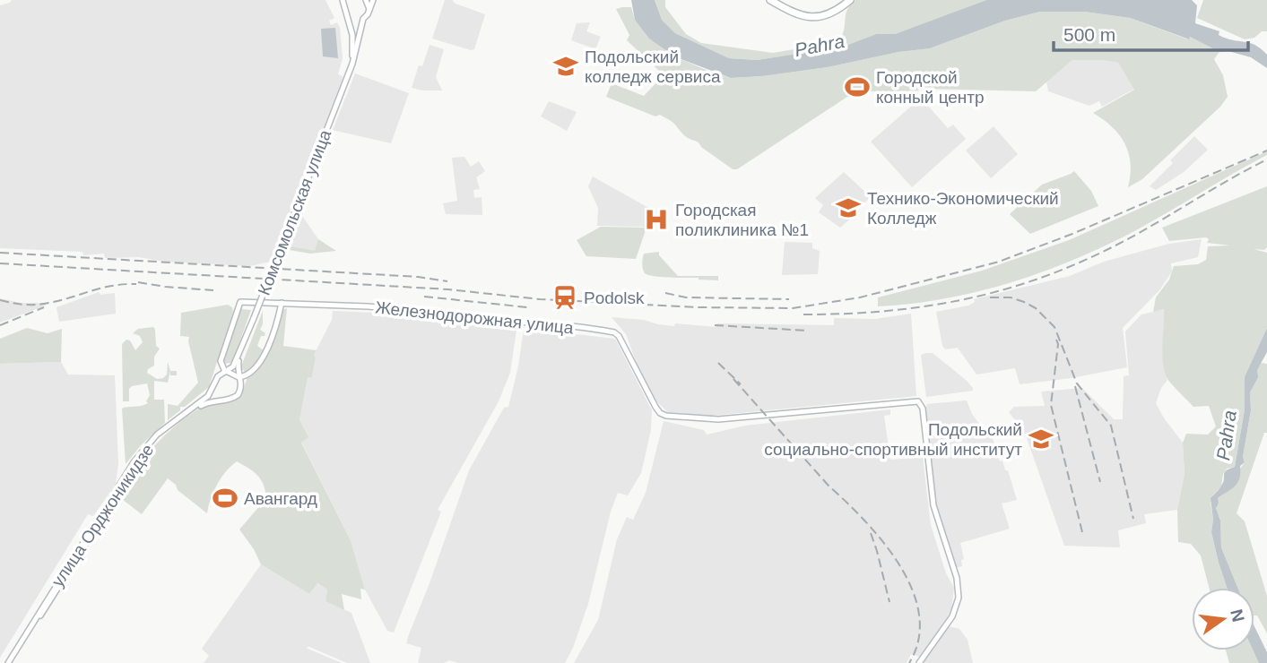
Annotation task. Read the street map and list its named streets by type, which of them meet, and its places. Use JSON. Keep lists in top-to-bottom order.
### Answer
{
  "streets": {
    "main road": ["Комсомольская улица", "Железнодорожная улица", "улица Орджоникидзе"]
  },
  "crossings": [
    ["Комсомольская улица", "Железнодорожная улица"],
    ["Комсомольская улица", "улица Орджоникидзе"],
    ["Железнодорожная улица", "улица Орджоникидзе"]
  ],
  "water": ["Pahra"],
  "places": {
    "school or university": ["Подольский колледж сервиса", "Технико-Экономический Колледж", "Подольский социально-спортивный институт"],
    "sports": ["Городской конный центр", "Авангард"],
    "hospital": ["Городская поликлиника №1"],
    "station": ["Podolsk"]
  },
  "scale_bar": "500 m",
  "north": "right"
}
